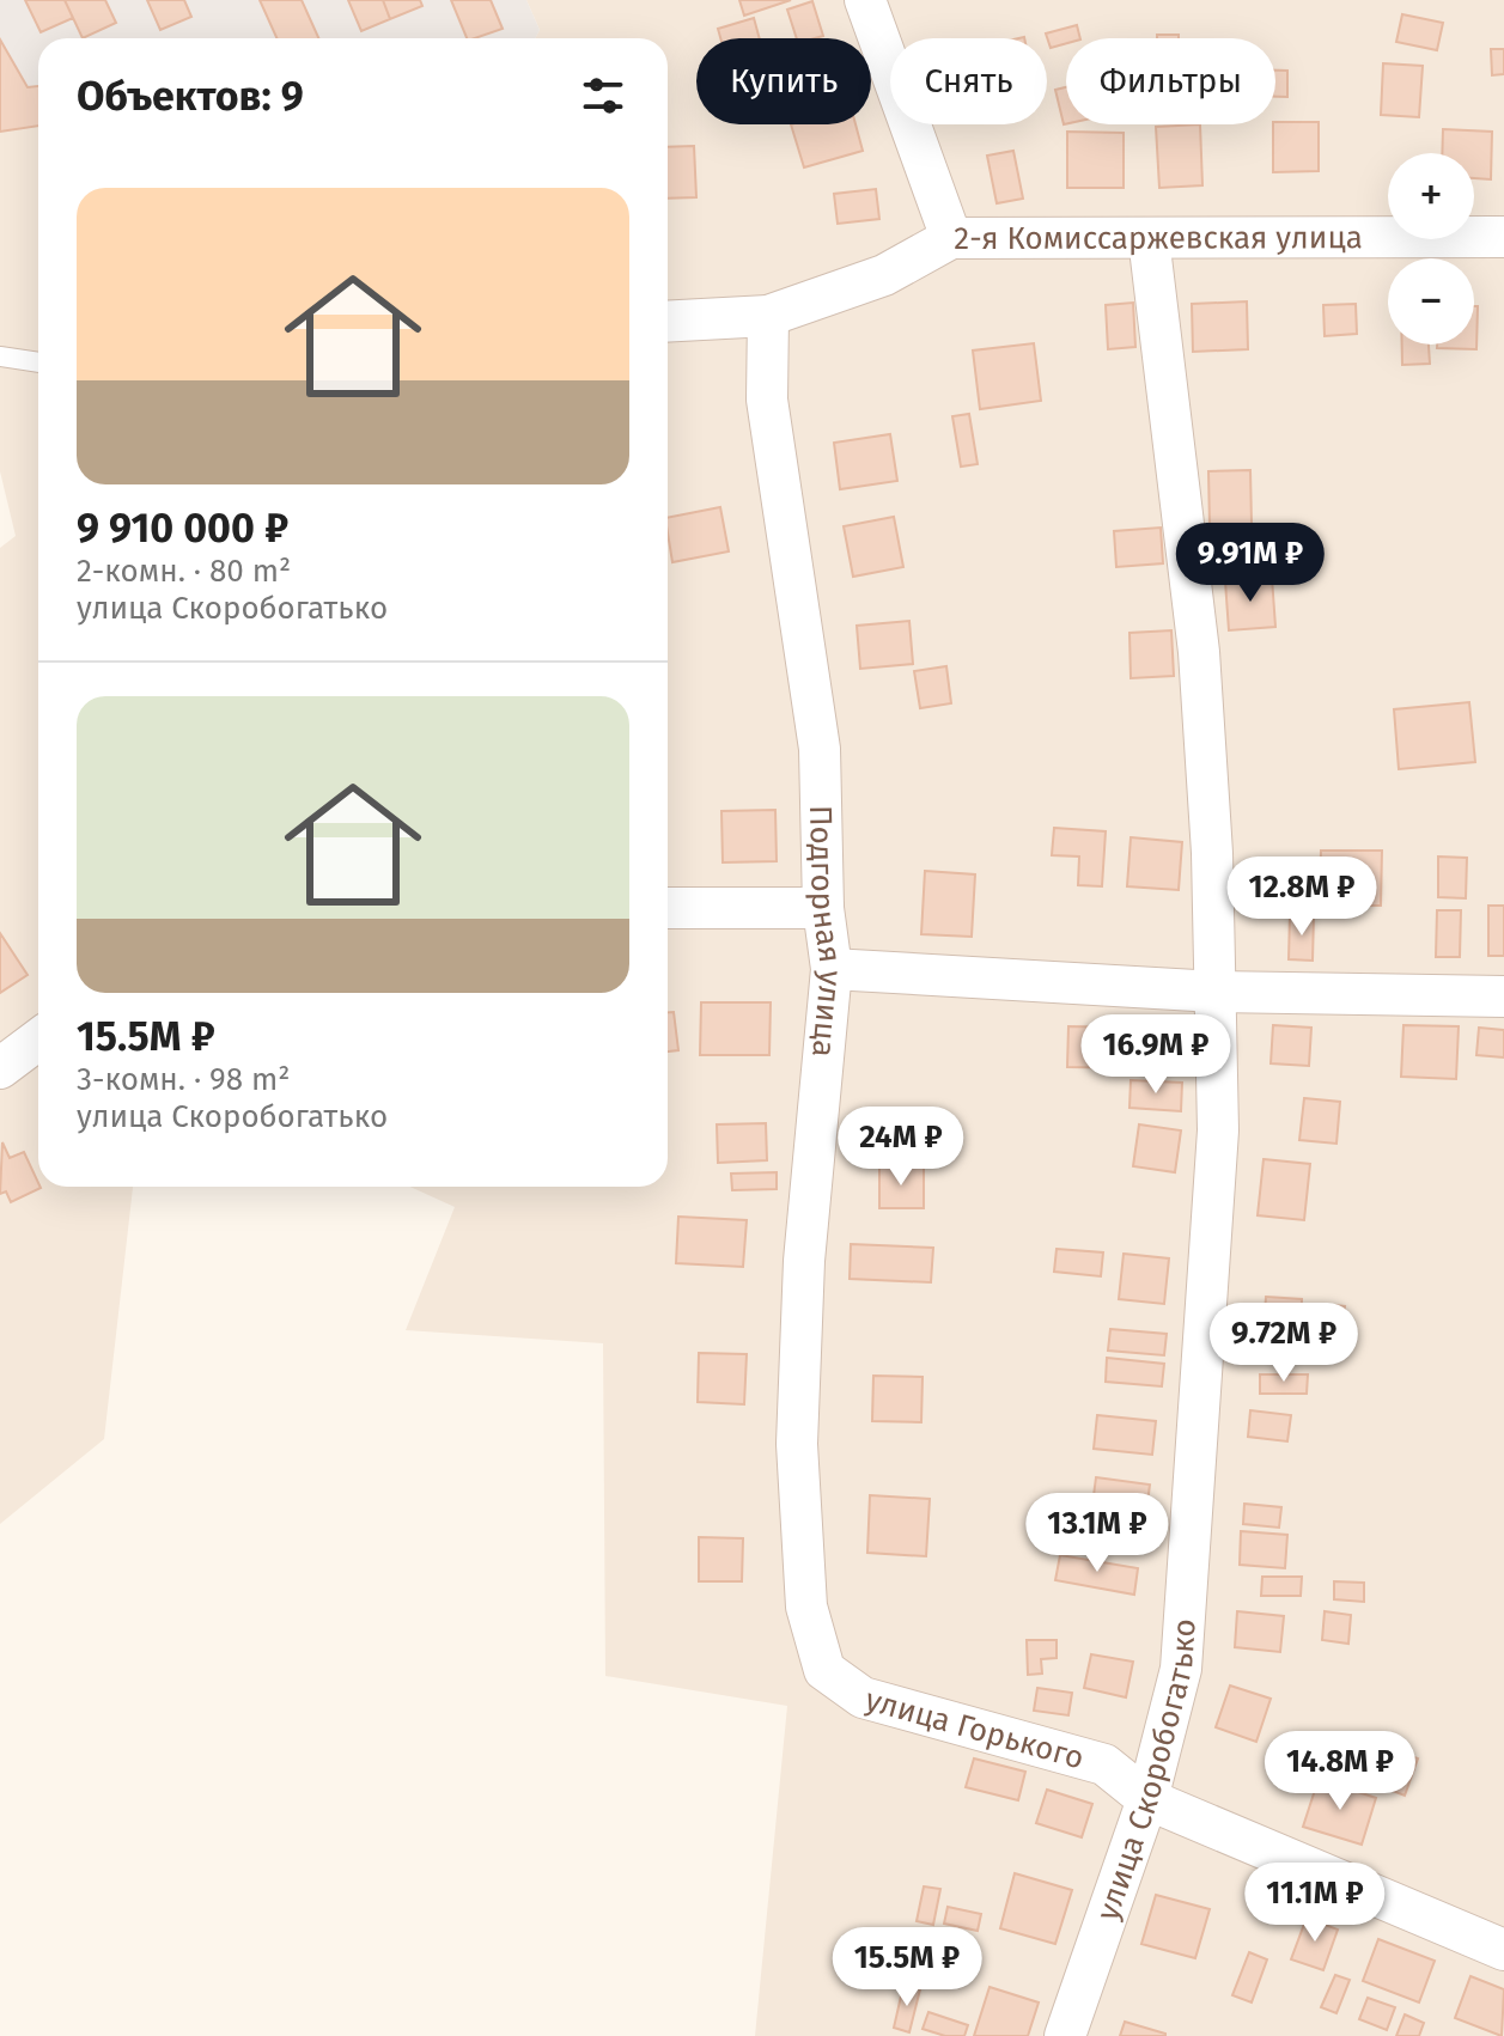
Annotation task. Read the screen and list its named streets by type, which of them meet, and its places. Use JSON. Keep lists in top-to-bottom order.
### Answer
{
  "streets": {
    "street": [
      "2-я Комиссаржевская улица",
      "Подгорная улица",
      "улица Горького",
      "улица Скоробогатько"
    ]
  },
  "crossings": [
    ["2-я Комиссаржевская улица", "Подгорная улица"],
    ["2-я Комиссаржевская улица", "улица Скоробогатько"],
    ["Подгорная улица", "улица Горького"],
    ["улица Горького", "улица Скоробогатько"]
  ],
  "page": {
    "chip": ["Купить", "Снять", "Фильтры"],
    "heading": "Объектов: 9",
    "map_buttons": ["+", "−"],
    "list": [
      {
        "name": "9 910 000 ₽",
        "note": "2-комн. · 80 m² · улица Скоробогатько"
      },
      {
        "name": "15.5M ₽",
        "note": "3-комн. · 98 m² · улица Скоробогатько"
      }
    ],
    "price": [
      "9.91M ₽",
      "12.8M ₽",
      "16.9M ₽",
      "24M ₽",
      "9.72M ₽",
      "13.1M ₽",
      "14.8M ₽",
      "11.1M ₽",
      "15.5M ₽"
    ]
  }
}
